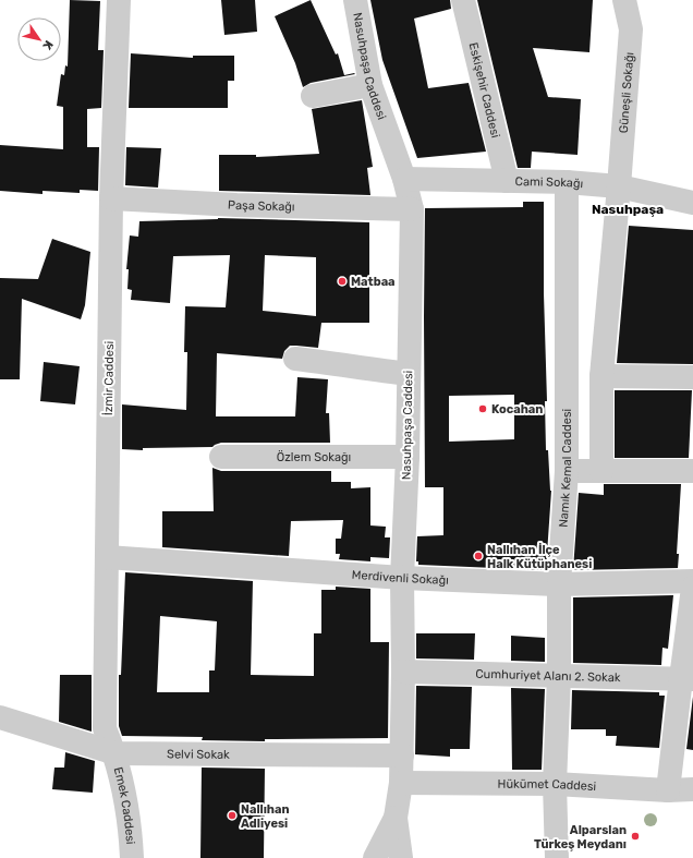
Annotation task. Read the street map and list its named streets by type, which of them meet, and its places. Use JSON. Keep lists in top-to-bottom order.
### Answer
{
  "streets": {
    "street": [
      "Nasuhpaşa Caddesi",
      "Eskişehir Caddesi",
      "Güneşli Sokağı",
      "Cami Sokağı",
      "Paşa Sokağı",
      "İzmir Caddesi",
      "Özlem Sokağı",
      "Namık Kemal Caddesi",
      "Merdivenli Sokağı",
      "Cumhuriyet Alanı 2. Sokak",
      "Selvi Sokak",
      "Hükümet Caddesi",
      "Emek Caddesi"
    ]
  },
  "crossings": [
    ["Nasuhpaşa Caddesi", "Cami Sokağı"],
    ["Nasuhpaşa Caddesi", "Paşa Sokağı"],
    ["Nasuhpaşa Caddesi", "Özlem Sokağı"],
    ["Nasuhpaşa Caddesi", "Merdivenli Sokağı"],
    ["Nasuhpaşa Caddesi", "Cumhuriyet Alanı 2. Sokak"],
    ["Nasuhpaşa Caddesi", "Selvi Sokak"],
    ["Nasuhpaşa Caddesi", "Hükümet Caddesi"],
    ["Eskişehir Caddesi", "Cami Sokağı"],
    ["Güneşli Sokağı", "Cami Sokağı"],
    ["Cami Sokağı", "Namık Kemal Caddesi"],
    ["Paşa Sokağı", "İzmir Caddesi"],
    ["İzmir Caddesi", "Merdivenli Sokağı"],
    ["İzmir Caddesi", "Selvi Sokak"],
    ["İzmir Caddesi", "Emek Caddesi"],
    ["Namık Kemal Caddesi", "Merdivenli Sokağı"],
    ["Namık Kemal Caddesi", "Cumhuriyet Alanı 2. Sokak"],
    ["Namık Kemal Caddesi", "Hükümet Caddesi"],
    ["Selvi Sokak", "Emek Caddesi"]
  ],
  "districts": ["Nasuhpaşa"],
  "places": [
    "Matbaa",
    "Kocahan",
    "Nallıhan İlçe Halk Kütüphanesi",
    "Nallıhan Adliyesi",
    "Alparslan Türkeş Meydanı"
  ],
  "north": "bottom right"
}
